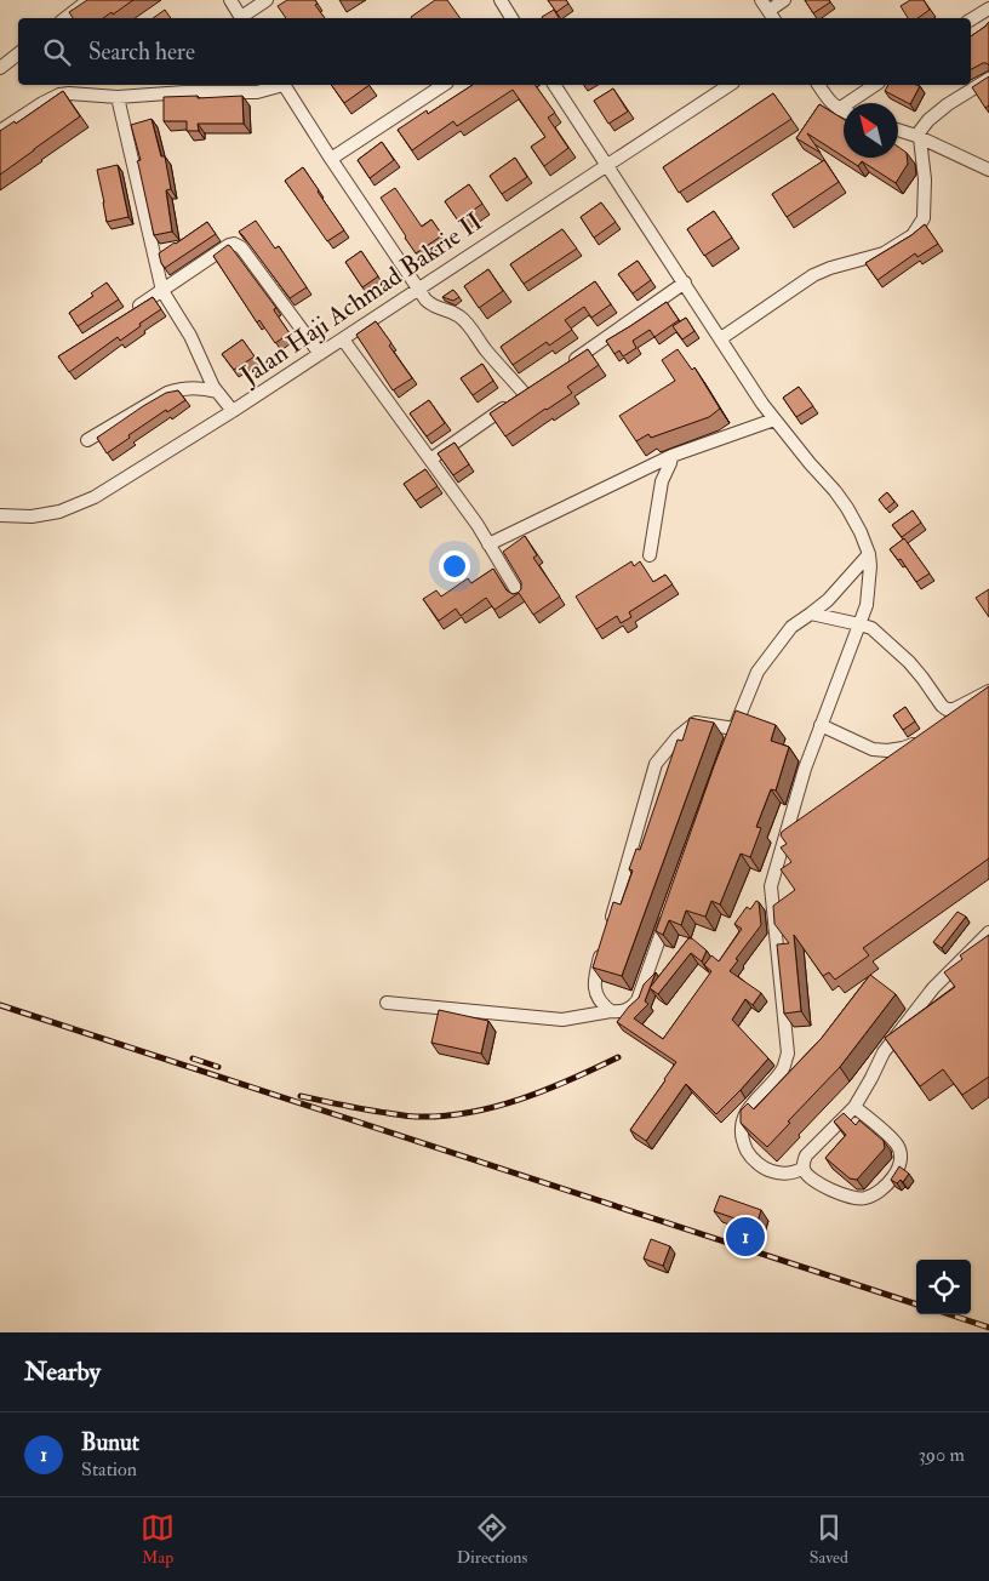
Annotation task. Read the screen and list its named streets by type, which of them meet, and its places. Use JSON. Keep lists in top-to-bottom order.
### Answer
{
  "streets": {
    "street": ["Jalan Haji Achmad Bakrie II"]
  },
  "north": "top left",
  "page": {
    "search": "Search here",
    "pins": "1",
    "heading": "Nearby",
    "list": [
      {
        "mark": "1",
        "name": "Bunut",
        "note": "Station",
        "value": "390 m"
      }
    ],
    "nav": ["Map", "Directions", "Saved"]
  }
}
